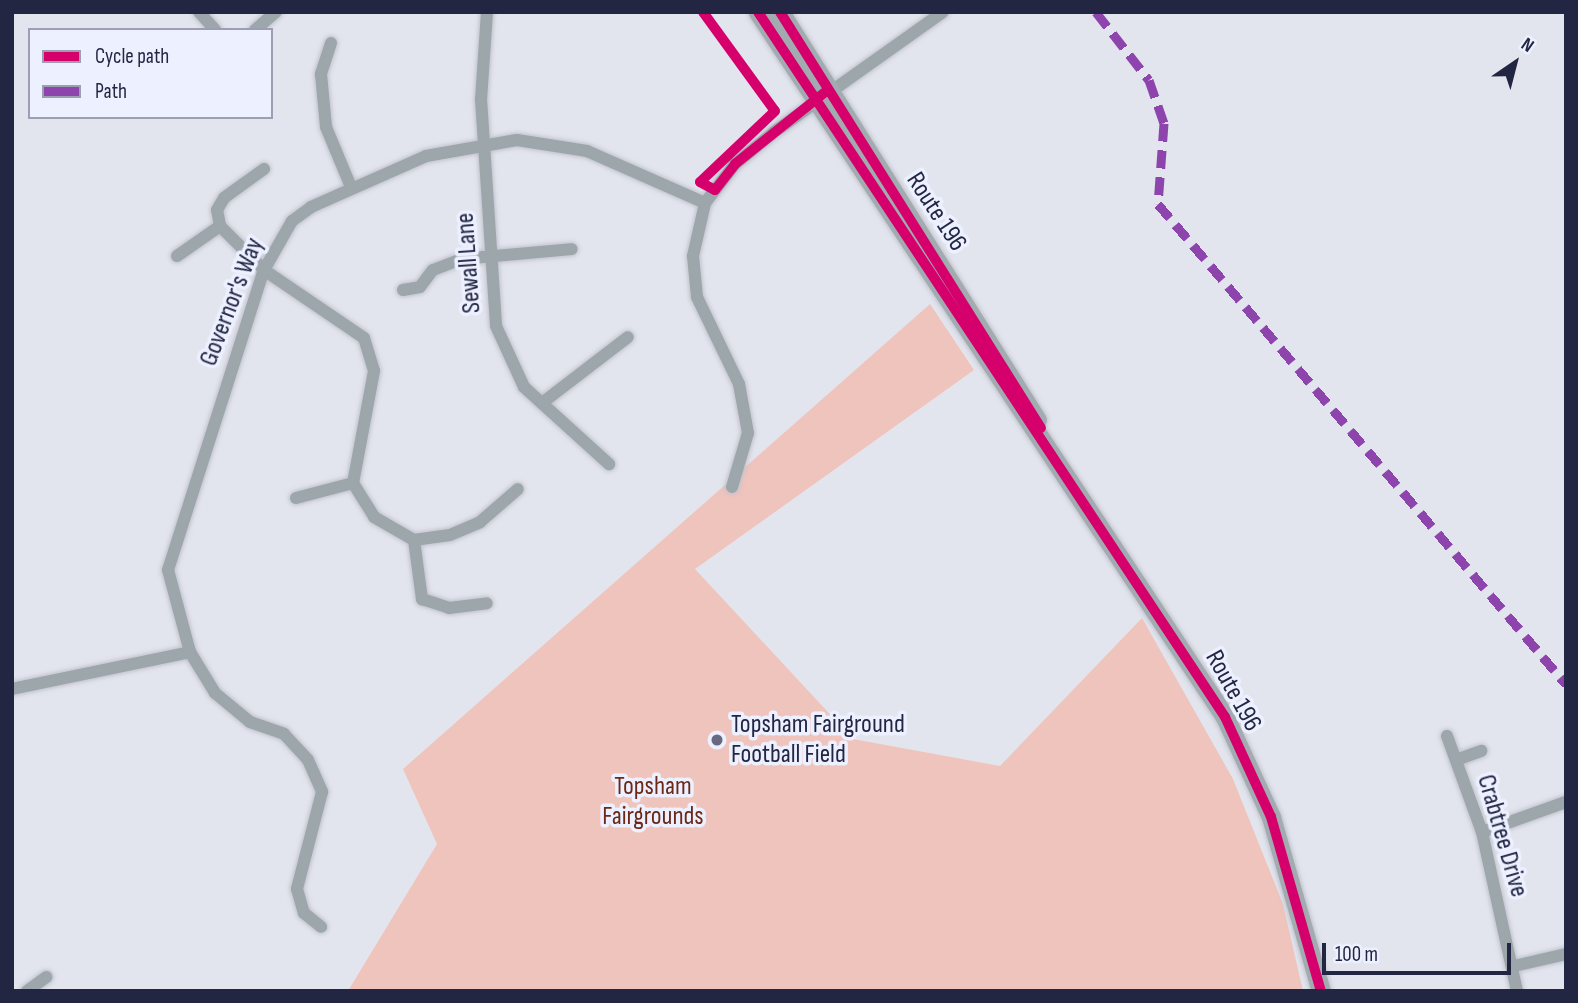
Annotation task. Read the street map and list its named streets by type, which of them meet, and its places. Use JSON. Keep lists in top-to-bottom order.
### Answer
{
  "streets": {
    "highway": ["Route 196"],
    "street": ["Sewall Lane", "Governor's Way", "Crabtree Drive"]
  },
  "crossings": [
    ["Sewall Lane", "Governor's Way"]
  ],
  "parks": ["Topsham Fairgrounds"],
  "places": ["Topsham Fairground Football Field"],
  "legend": ["Cycle path", "Path"],
  "scale_bar": "100 m",
  "north": "top right"
}
